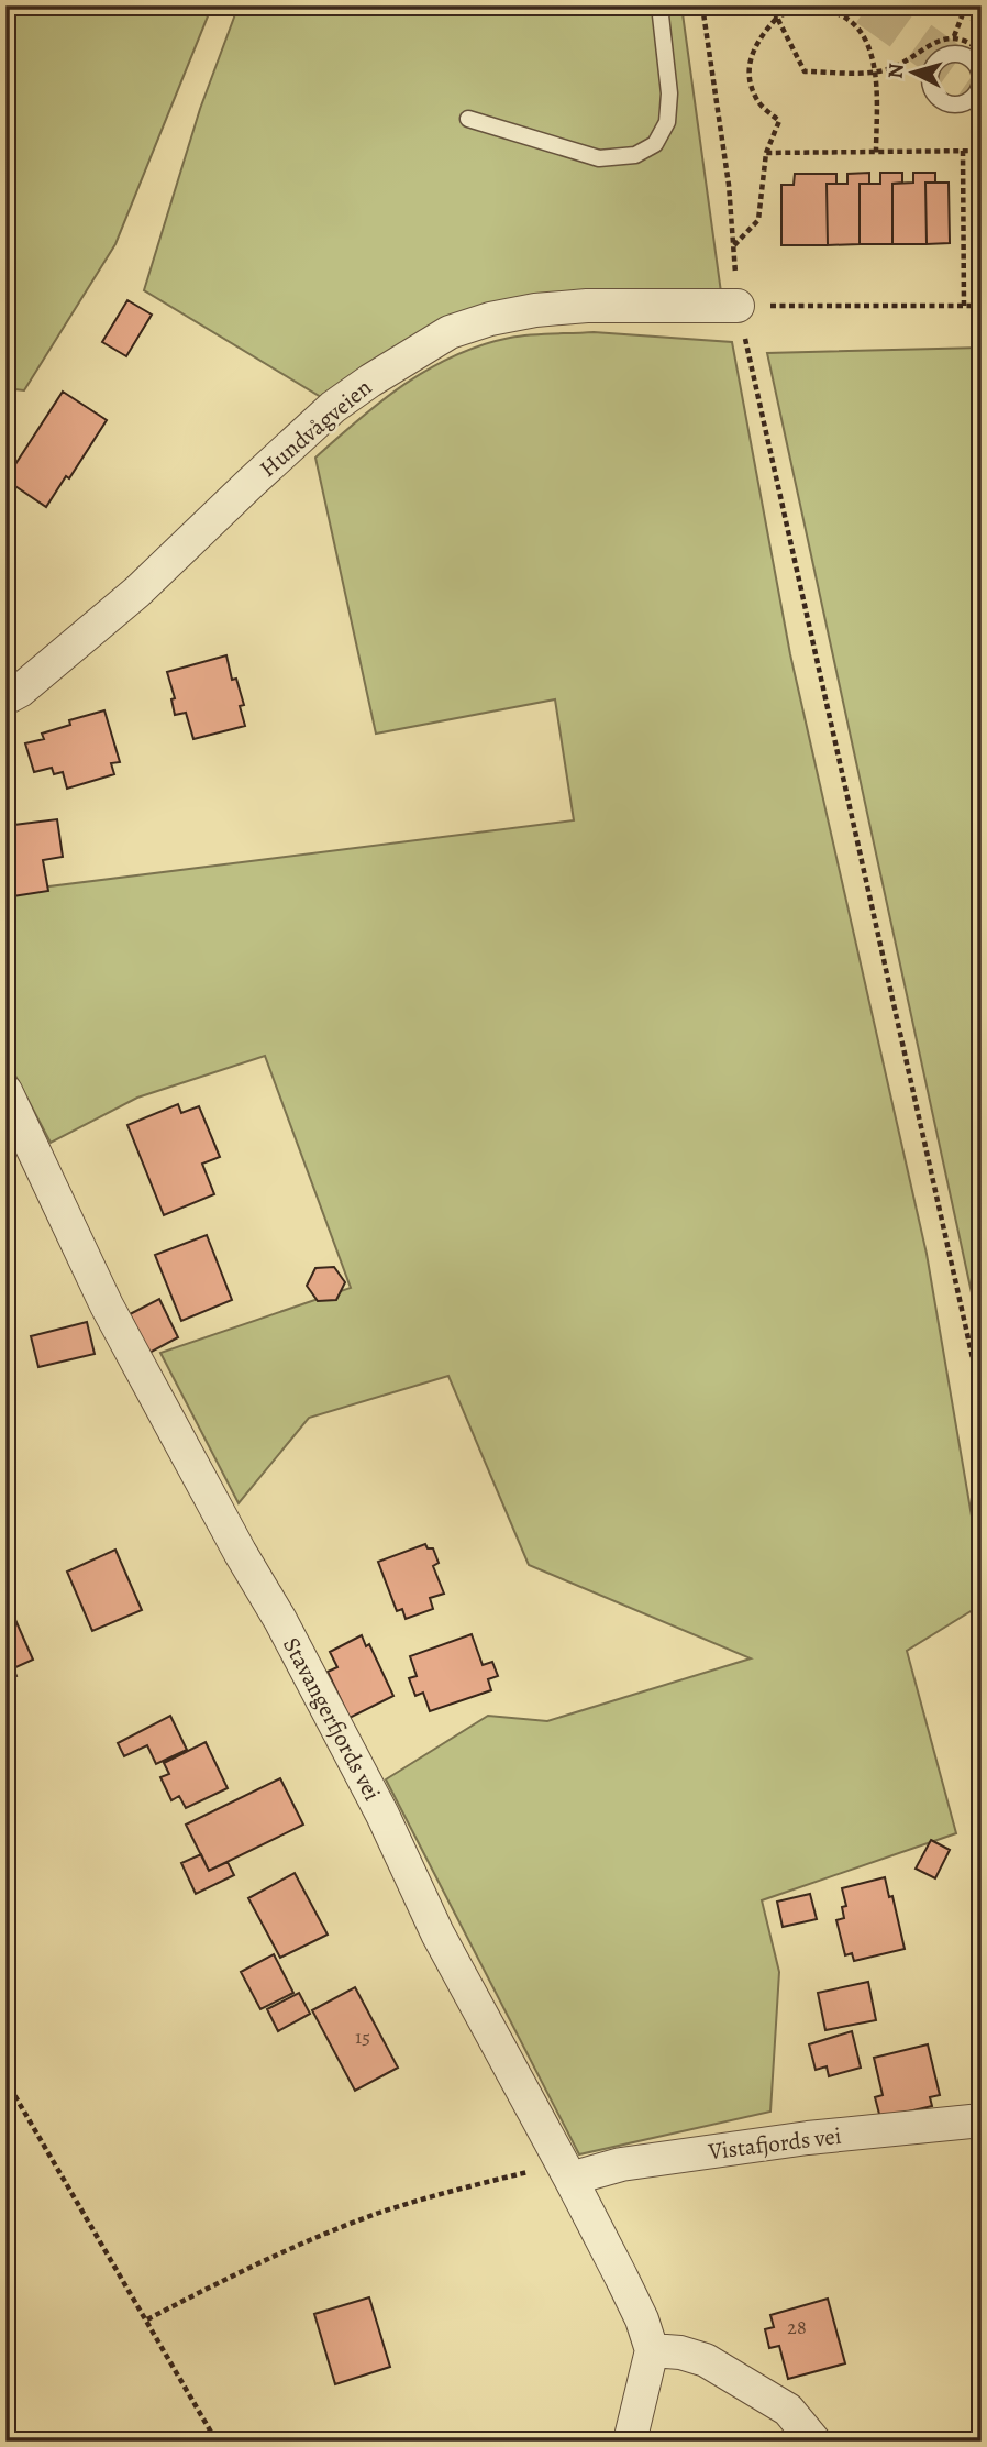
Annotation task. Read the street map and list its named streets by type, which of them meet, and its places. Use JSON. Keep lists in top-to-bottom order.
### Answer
{
  "streets": {
    "street": ["Hundvågveien", "Stavangerfjords vei", "Vistafjords vei"]
  },
  "crossings": [
    ["Stavangerfjords vei", "Vistafjords vei"]
  ],
  "house_numbers": ["15", "28"],
  "north": "left"
}
